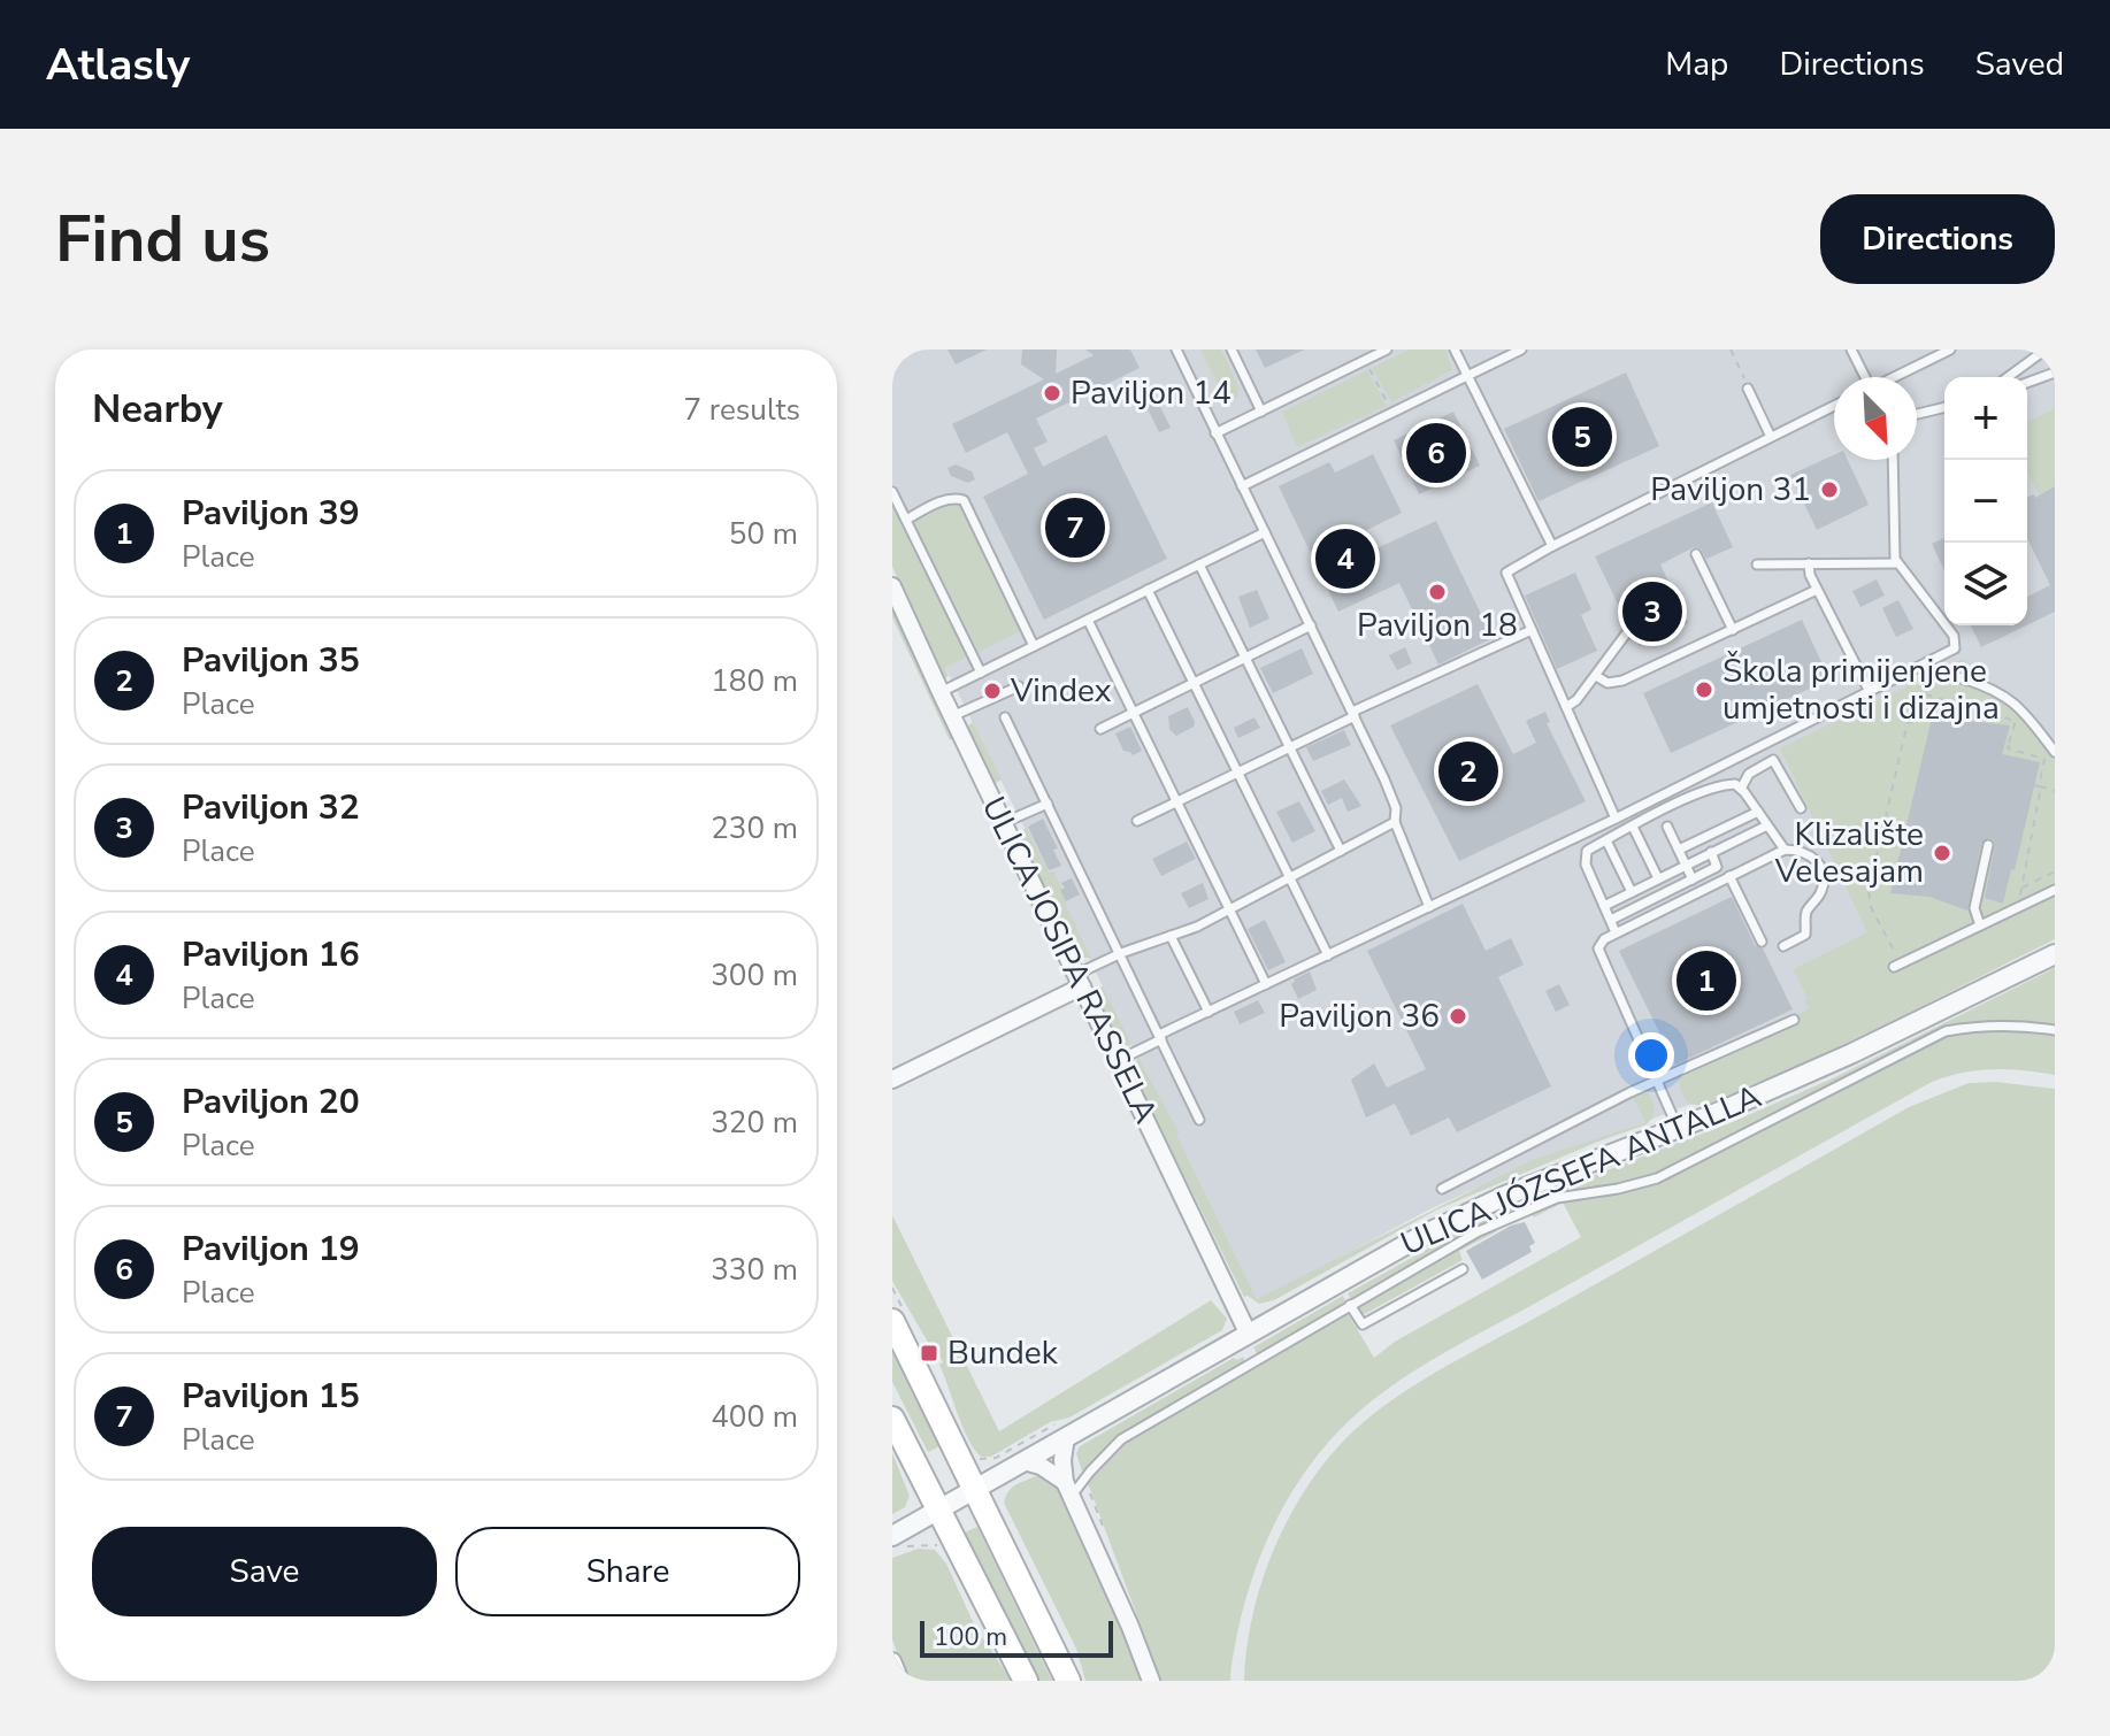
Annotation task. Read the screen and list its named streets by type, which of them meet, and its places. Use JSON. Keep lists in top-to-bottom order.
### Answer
{
  "streets": {
    "street": ["ULICA JOSIPA RASSELA", "ULICA JÓZSEFA ANTALLA"]
  },
  "crossings": [
    ["ULICA JOSIPA RASSELA", "ULICA JÓZSEFA ANTALLA"]
  ],
  "places": {
    "other": [
      "Paviljon 14",
      "Paviljon 31",
      "Paviljon 18",
      "Škola primijenjene umjetnosti i dizajna",
      "Vindex",
      "Klizalište Velesajam",
      "Paviljon 36"
    ],
    "transit": ["Bundek"]
  },
  "scale_bar": "100 m",
  "north": "bottom right",
  "page": {
    "header": "Atlasly",
    "nav": ["Map", "Directions", "Saved"],
    "buttons": [
      "Directions",
      ["Save", "Share"]
    ],
    "title": "Find us",
    "heading": ["Nearby", "7 results"],
    "map_buttons": ["+", "−"],
    "pins": [
      "5",
      "6",
      "7",
      "4",
      "3",
      "2",
      "1"
    ],
    "list": [
      {
        "mark": "1",
        "name": "Paviljon 39",
        "note": "Place",
        "value": "50 m"
      },
      {
        "mark": "2",
        "name": "Paviljon 35",
        "note": "Place",
        "value": "180 m"
      },
      {
        "mark": "3",
        "name": "Paviljon 32",
        "note": "Place",
        "value": "230 m"
      },
      {
        "mark": "4",
        "name": "Paviljon 16",
        "note": "Place",
        "value": "300 m"
      },
      {
        "mark": "5",
        "name": "Paviljon 20",
        "note": "Place",
        "value": "320 m"
      },
      {
        "mark": "6",
        "name": "Paviljon 19",
        "note": "Place",
        "value": "330 m"
      },
      {
        "mark": "7",
        "name": "Paviljon 15",
        "note": "Place",
        "value": "400 m"
      }
    ],
    "scale": "100 m"
  }
}
